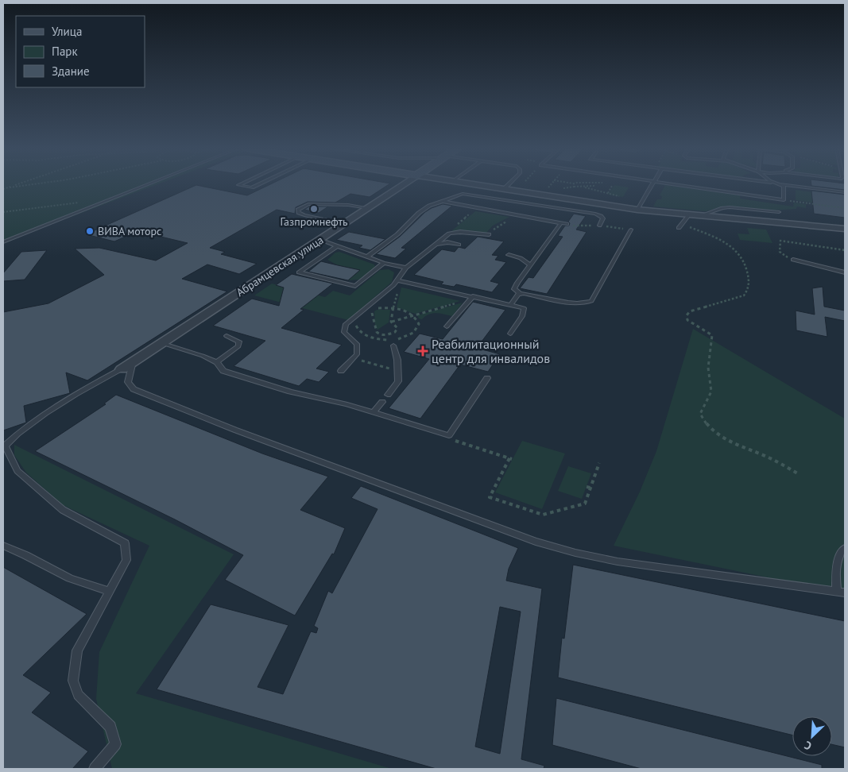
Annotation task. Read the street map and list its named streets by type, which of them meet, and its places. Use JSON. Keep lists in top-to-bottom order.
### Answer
{
  "streets": {
    "street": ["Абрамцевская улица"]
  },
  "places": {
    "other": ["Газпромнефть", "ВИВА моторс"],
    "health": ["Реабилитационный центр для инвалидов"]
  },
  "legend": ["Улица", "Парк", "Здание"],
  "north": "bottom left"
}
